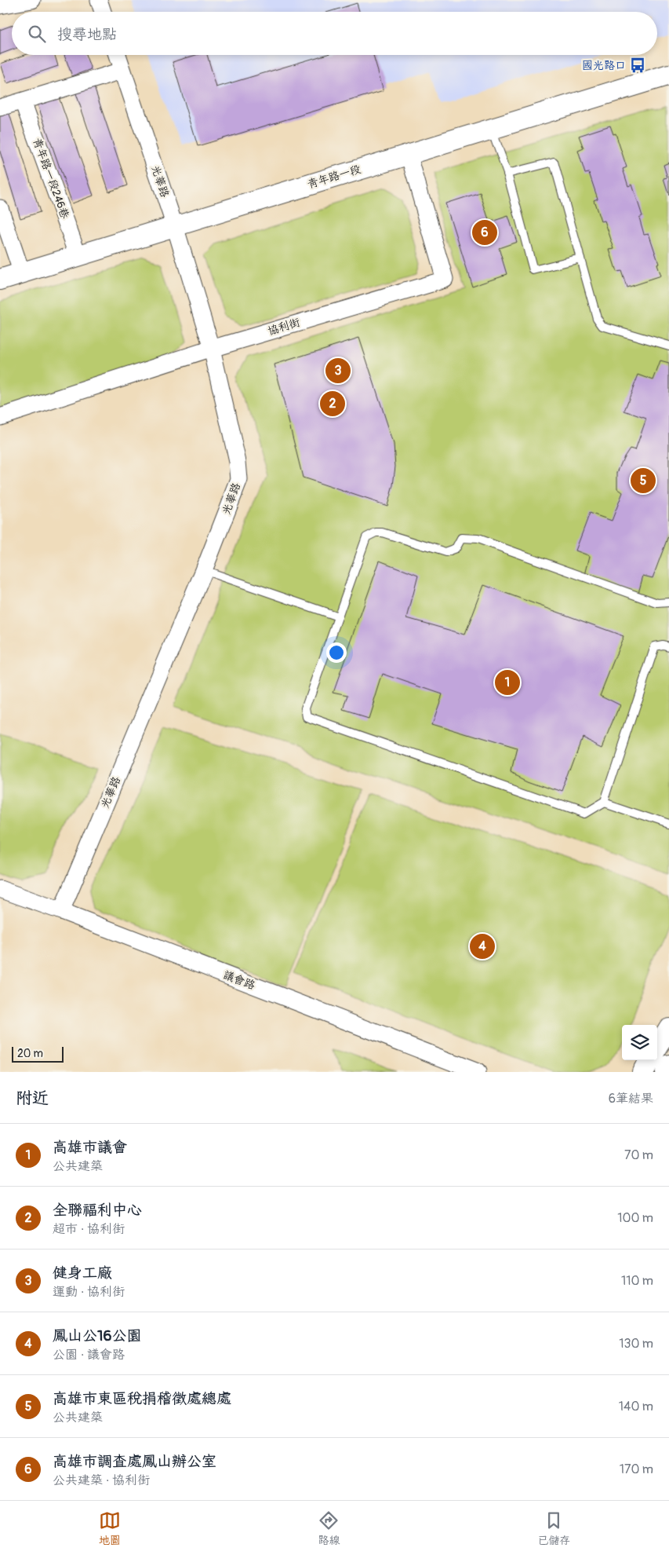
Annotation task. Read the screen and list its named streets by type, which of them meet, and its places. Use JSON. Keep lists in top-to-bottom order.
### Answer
{
  "streets": {
    "street": [
      "青年路一段",
      "青年路一段246巷",
      "光華路",
      "協利街",
      "議會路"
    ]
  },
  "crossings": [
    ["青年路一段", "青年路一段246巷"],
    ["青年路一段", "光華路"],
    ["青年路一段", "協利街"],
    ["光華路", "協利街"],
    ["光華路", "議會路"]
  ],
  "places": {
    "bus stop": ["國光路口"]
  },
  "scale_bar": "20 m",
  "page": {
    "search": "搜尋地點",
    "pins": [
      "6",
      "3",
      "2",
      "5",
      "1",
      "4"
    ],
    "scale": "20 m",
    "heading": ["附近", "6筆結果"],
    "list": [
      {
        "mark": "1",
        "name": "高雄市議會",
        "note": "公共建築",
        "value": "70 m"
      },
      {
        "mark": "2",
        "name": "全聯福利中心",
        "note": "超市 · 協利街",
        "value": "100 m"
      },
      {
        "mark": "3",
        "name": "健身工廠",
        "note": "運動 · 協利街",
        "value": "110 m"
      },
      {
        "mark": "4",
        "name": "鳳山公16公園",
        "note": "公園 · 議會路",
        "value": "130 m"
      },
      {
        "mark": "5",
        "name": "高雄市東區稅捐稽徵處總處",
        "note": "公共建築",
        "value": "140 m"
      },
      {
        "mark": "6",
        "name": "高雄市調查處鳳山辦公室",
        "note": "公共建築 · 協利街",
        "value": "170 m"
      }
    ],
    "nav": ["地圖", "路線", "已儲存"]
  }
}
